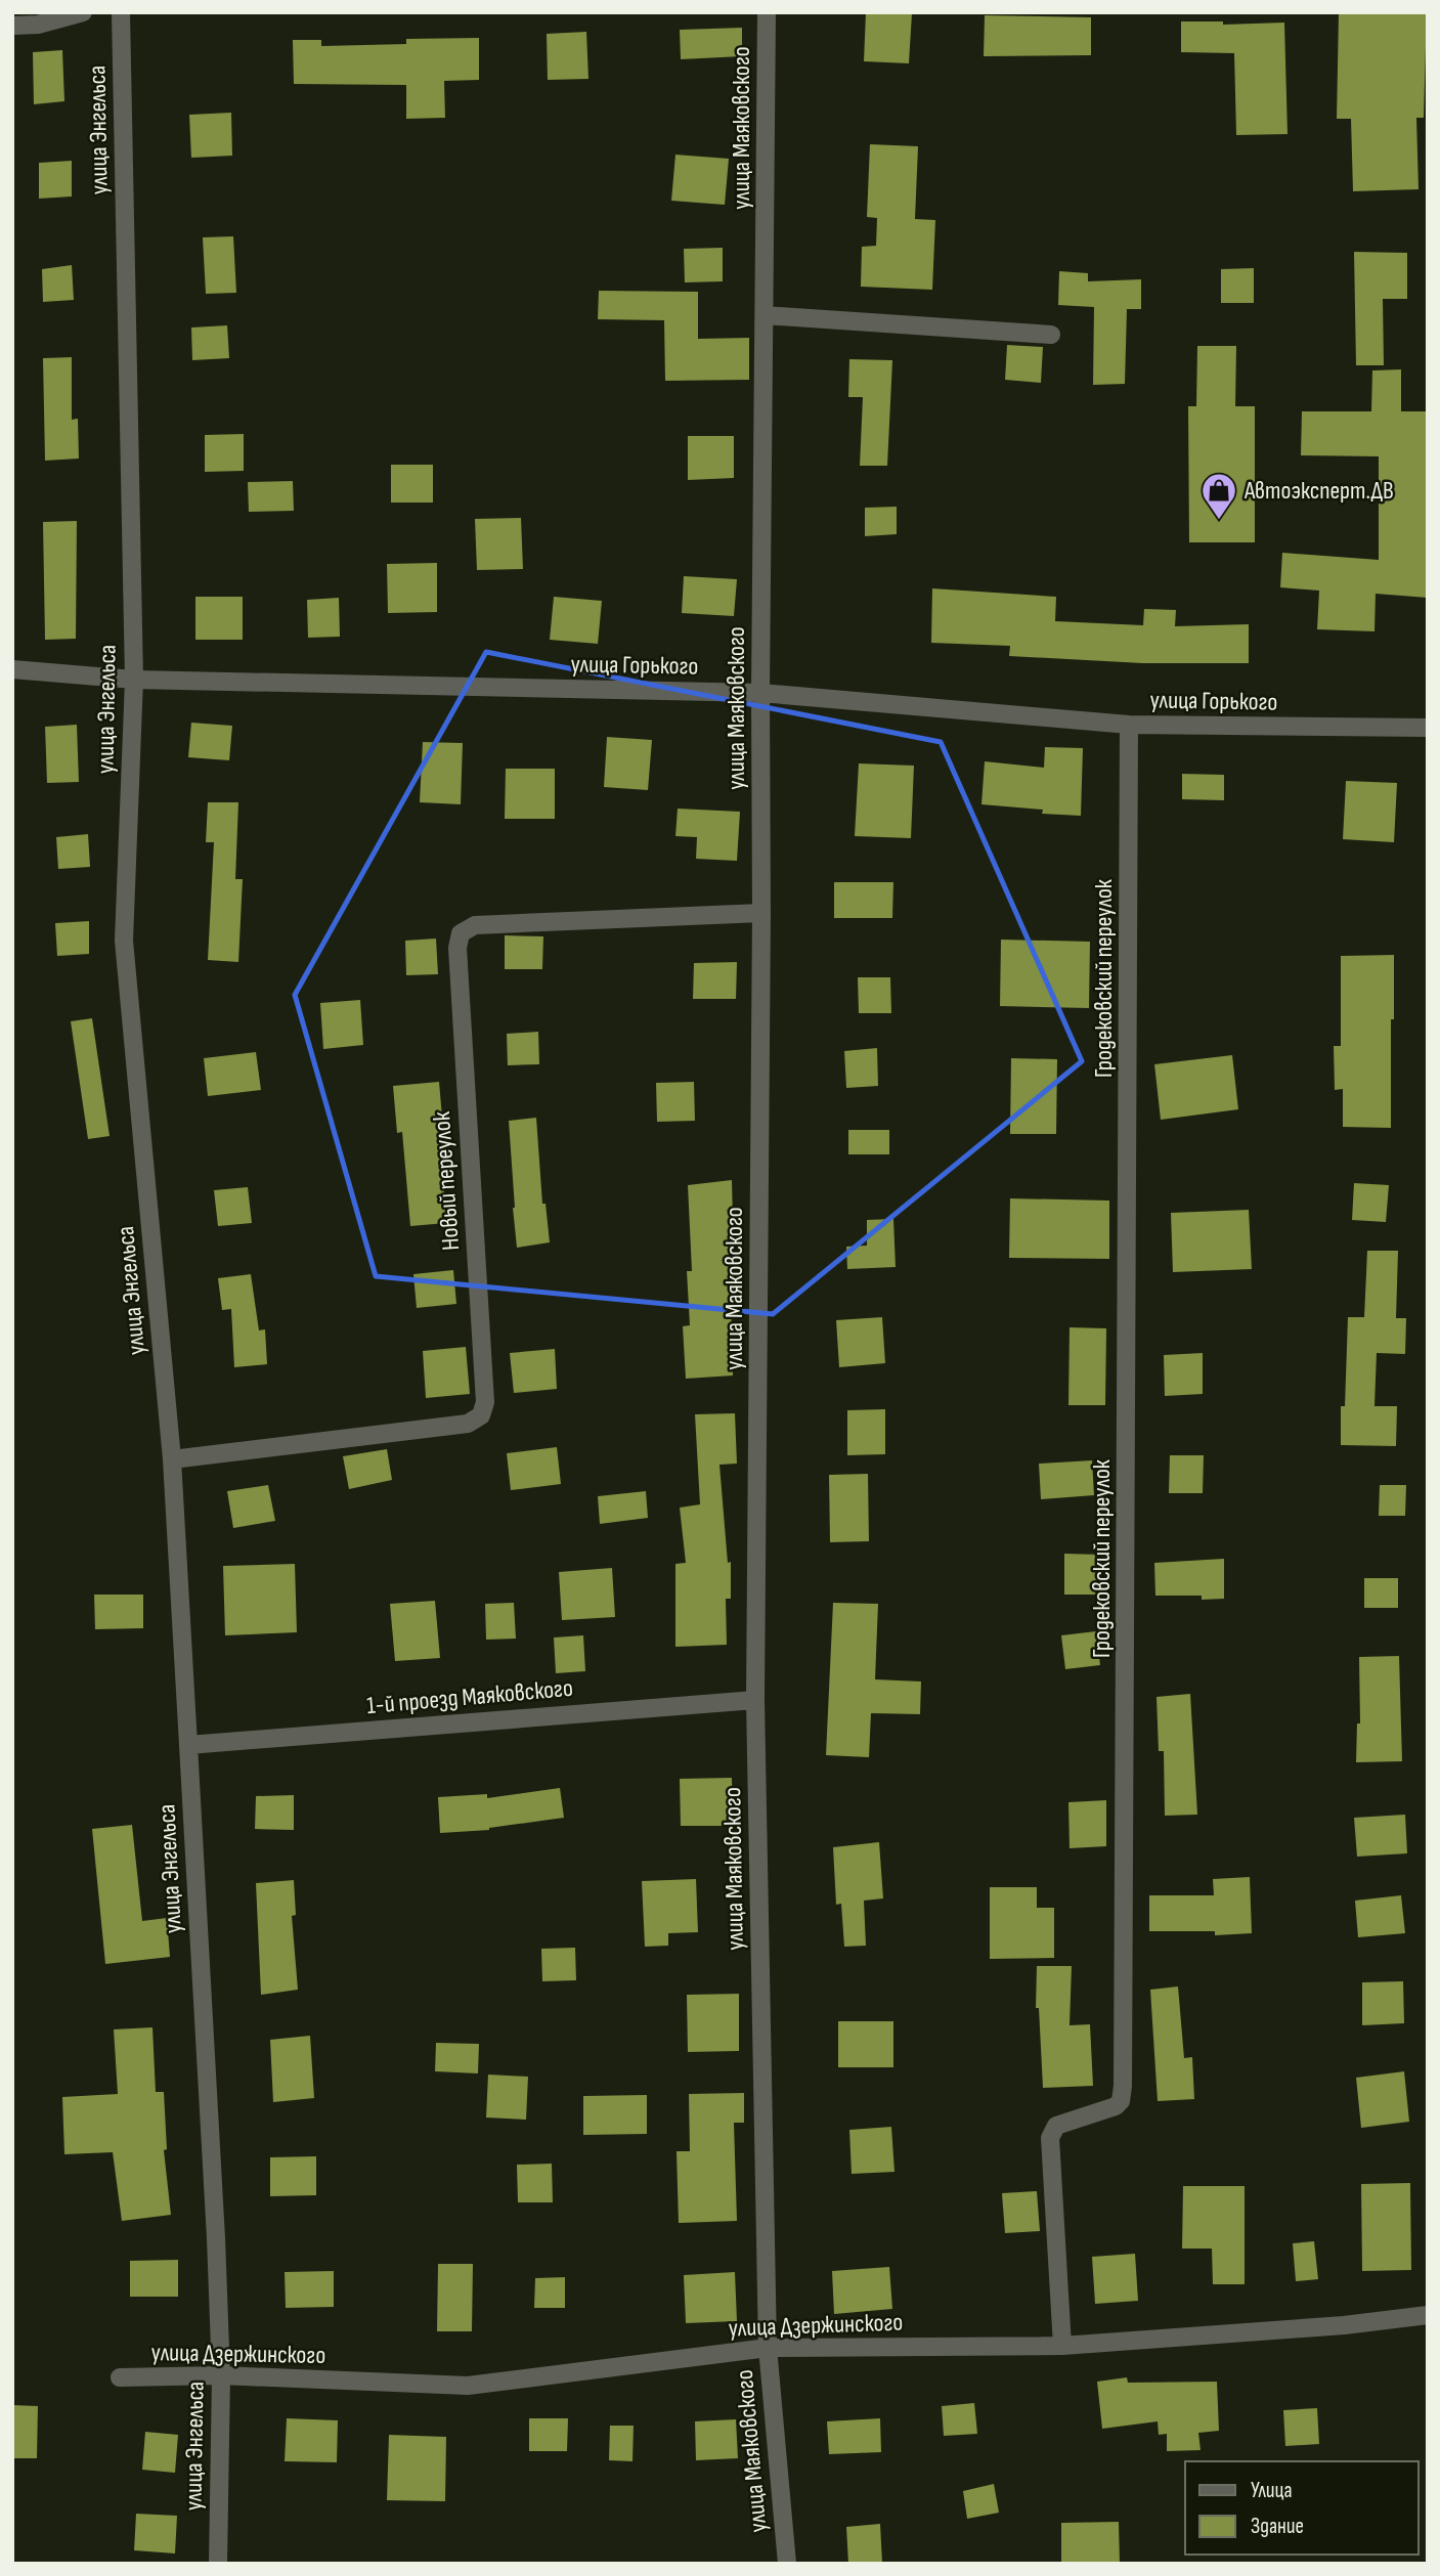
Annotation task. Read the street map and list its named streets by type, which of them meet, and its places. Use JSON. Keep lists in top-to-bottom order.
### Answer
{
  "streets": {
    "street": [
      "улица Маяковского",
      "улица Энгельса",
      "улица Горького",
      "Гродековский переулок",
      "Новый переулок",
      "1-й проезд Маяковского",
      "улица Дзержинского"
    ]
  },
  "crossings": [
    ["улица Маяковского", "улица Горького"],
    ["улица Маяковского", "Новый переулок"],
    ["улица Маяковского", "1-й проезд Маяковского"],
    ["улица Маяковского", "улица Дзержинского"],
    ["улица Энгельса", "улица Горького"],
    ["улица Энгельса", "Новый переулок"],
    ["улица Энгельса", "1-й проезд Маяковского"],
    ["улица Энгельса", "улица Дзержинского"],
    ["улица Горького", "Гродековский переулок"],
    ["Гродековский переулок", "улица Дзержинского"]
  ],
  "places": {
    "shop": ["Автоэксперт.ДВ"]
  },
  "legend": ["Улица", "Здание"]
}
